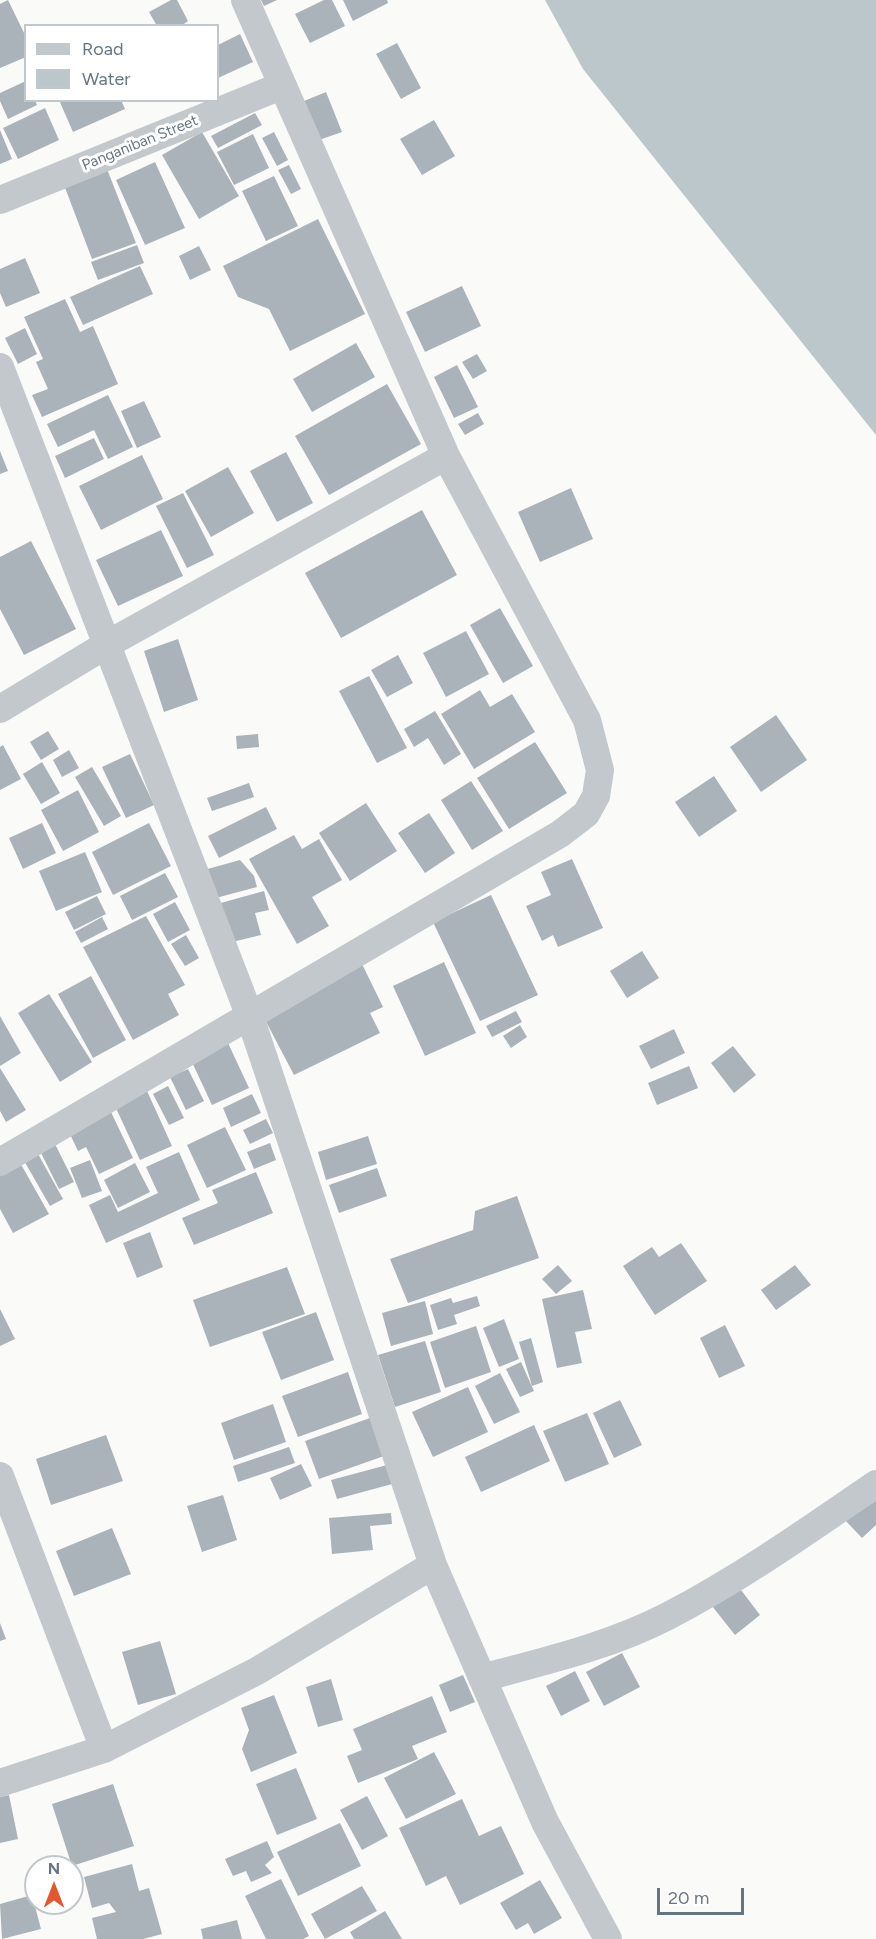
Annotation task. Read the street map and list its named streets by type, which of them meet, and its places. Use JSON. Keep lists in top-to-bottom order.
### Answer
{
  "streets": {
    "street": ["Panganiban Street"]
  },
  "legend": ["Road", "Water"],
  "scale_bar": "20 m",
  "north": "top"
}
